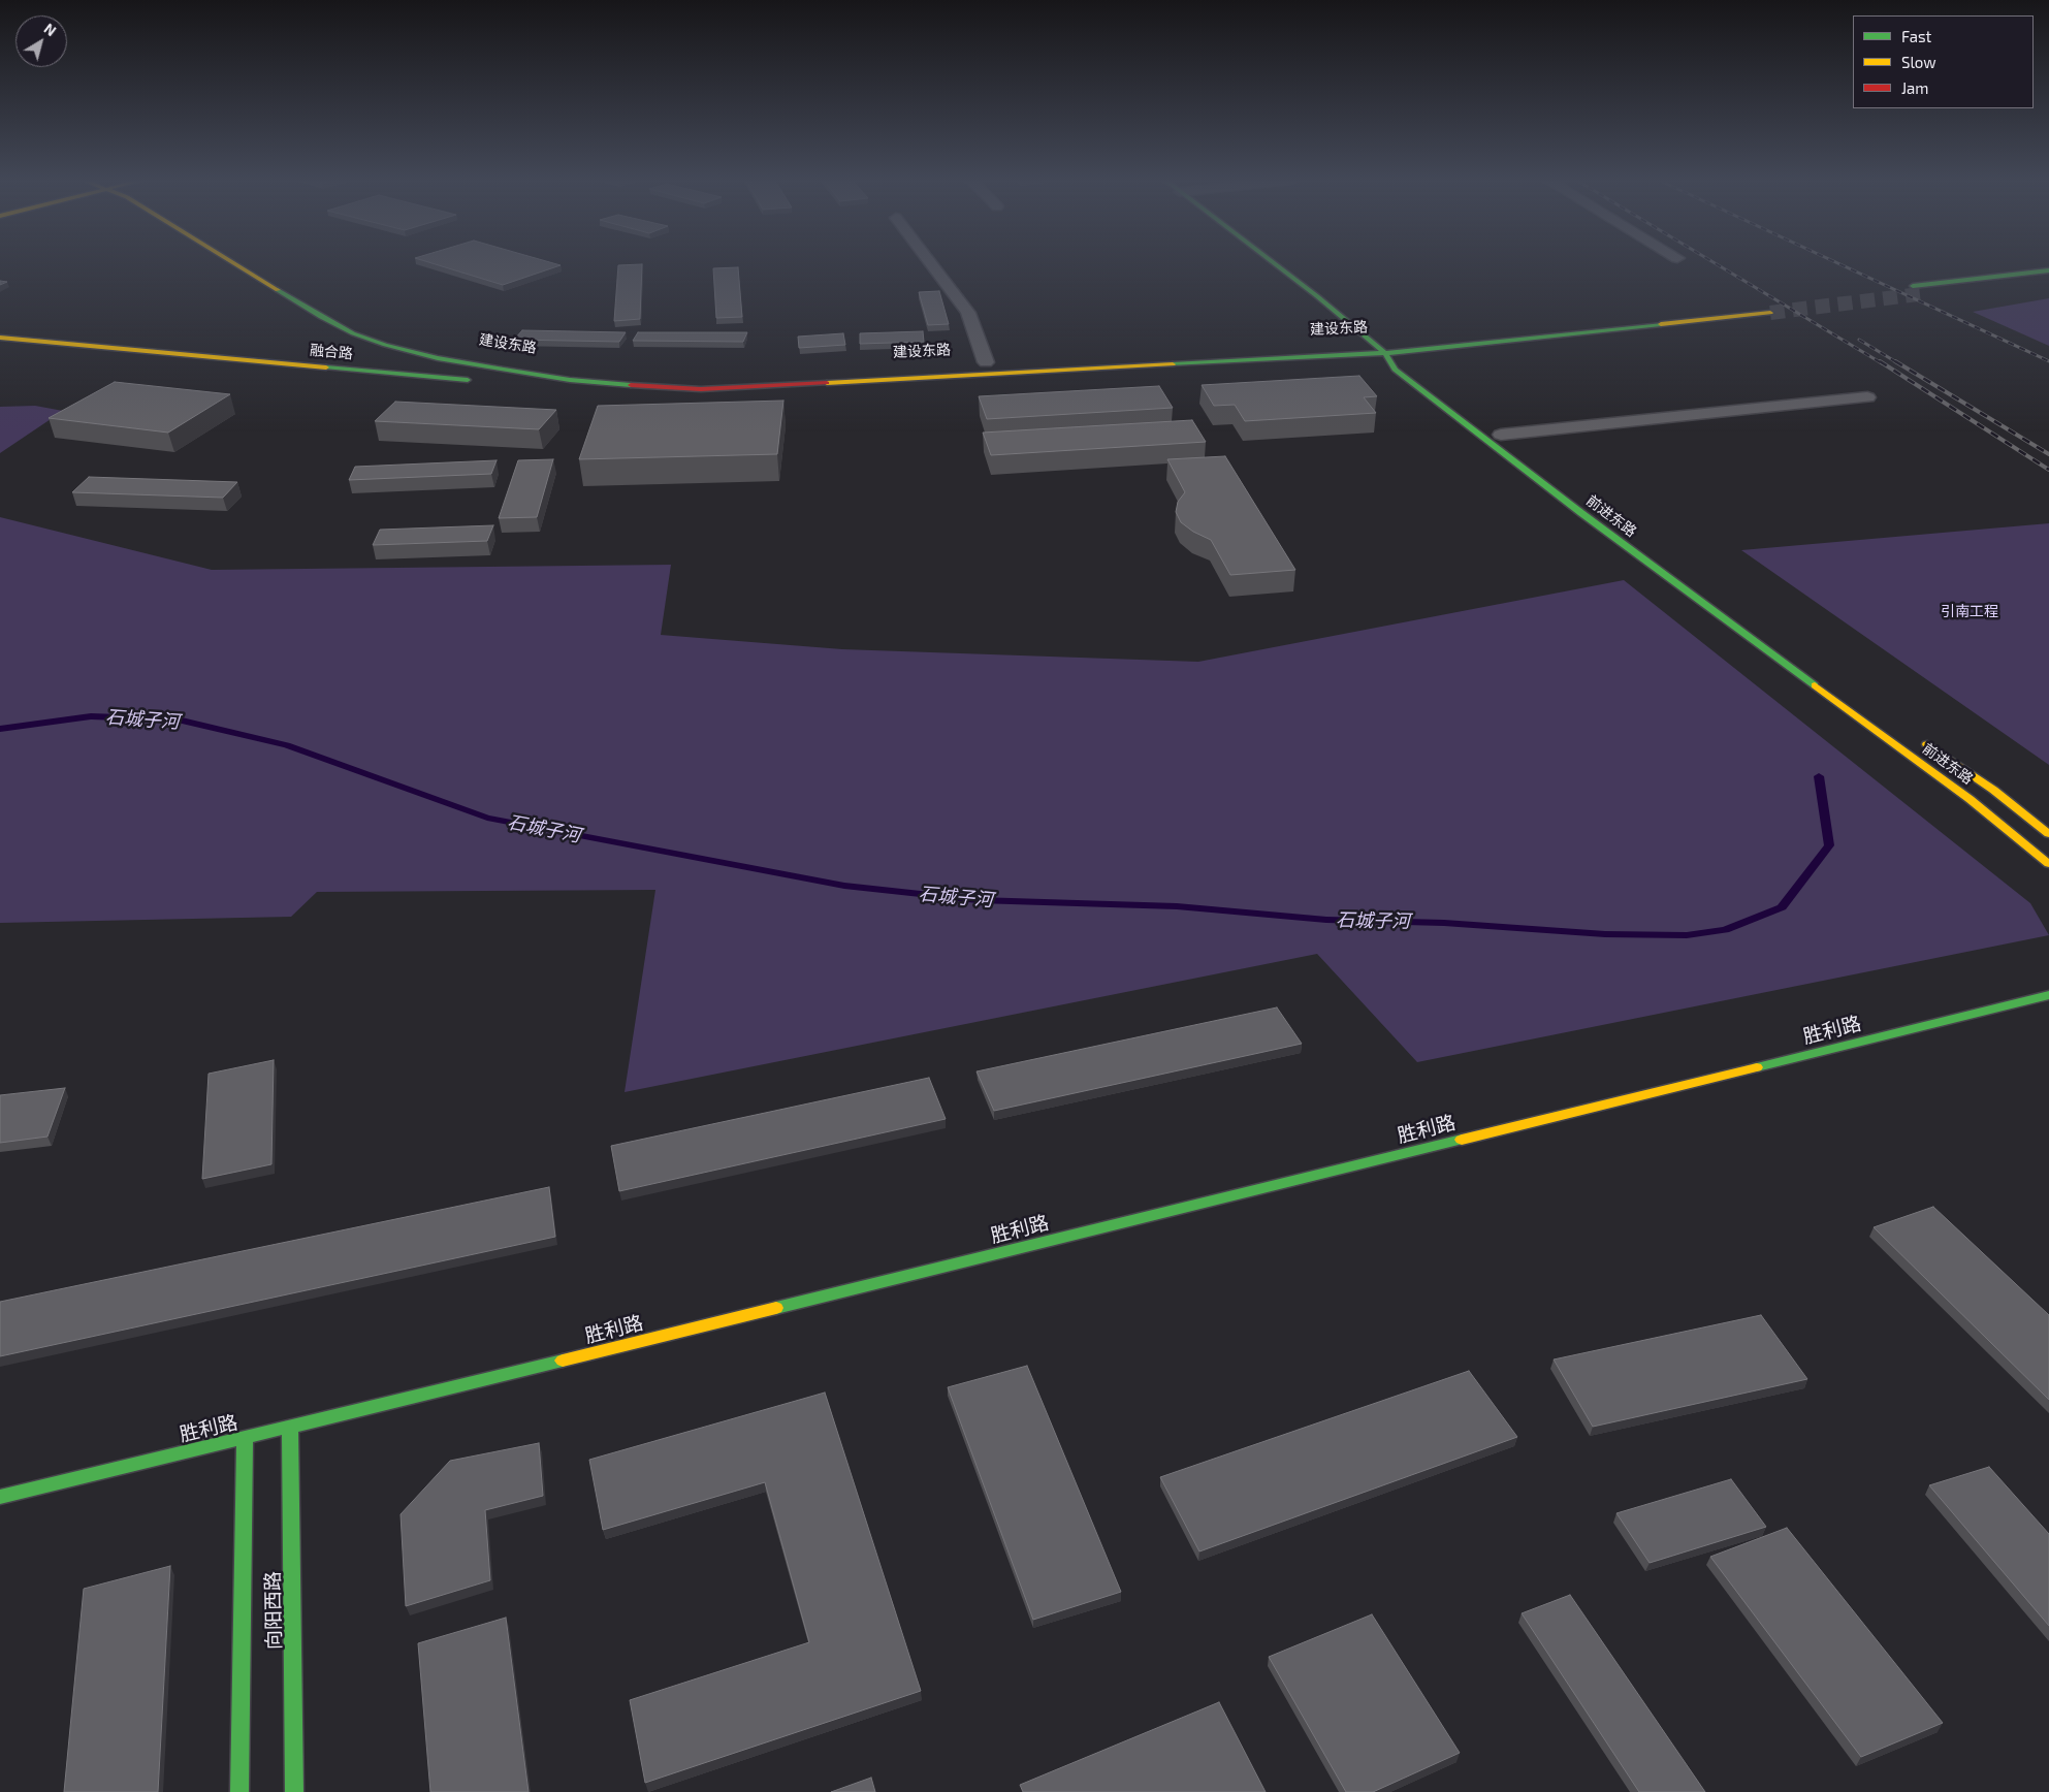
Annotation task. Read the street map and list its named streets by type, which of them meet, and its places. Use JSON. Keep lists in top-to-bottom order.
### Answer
{
  "streets": {
    "main road": [
      "建设东路",
      "融合路",
      "前进东路",
      "胜利路",
      "向阳西路"
    ]
  },
  "crossings": [
    ["建设东路", "前进东路"],
    ["胜利路", "向阳西路"]
  ],
  "water": ["石城子河"],
  "parks": ["引南工程"],
  "legend": ["Fast", "Slow", "Jam"],
  "north": "top right"
}
